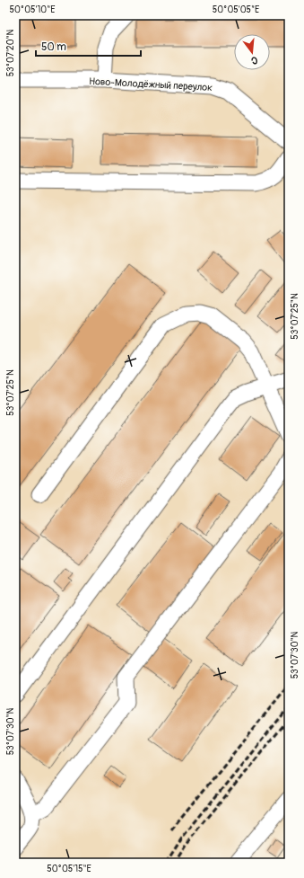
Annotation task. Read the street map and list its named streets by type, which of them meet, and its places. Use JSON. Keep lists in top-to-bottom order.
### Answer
{
  "streets": {
    "street": ["Ново-Молодёжный переулок"]
  },
  "scale_bar": "50 m",
  "north": "bottom",
  "coordinates": [
    "50°05'10\"E",
    "50°05'05\"E",
    "53°07'20\"N",
    "53°07'25\"N",
    "53°07'30\"N",
    "50°05'15\"E"
  ]
}
